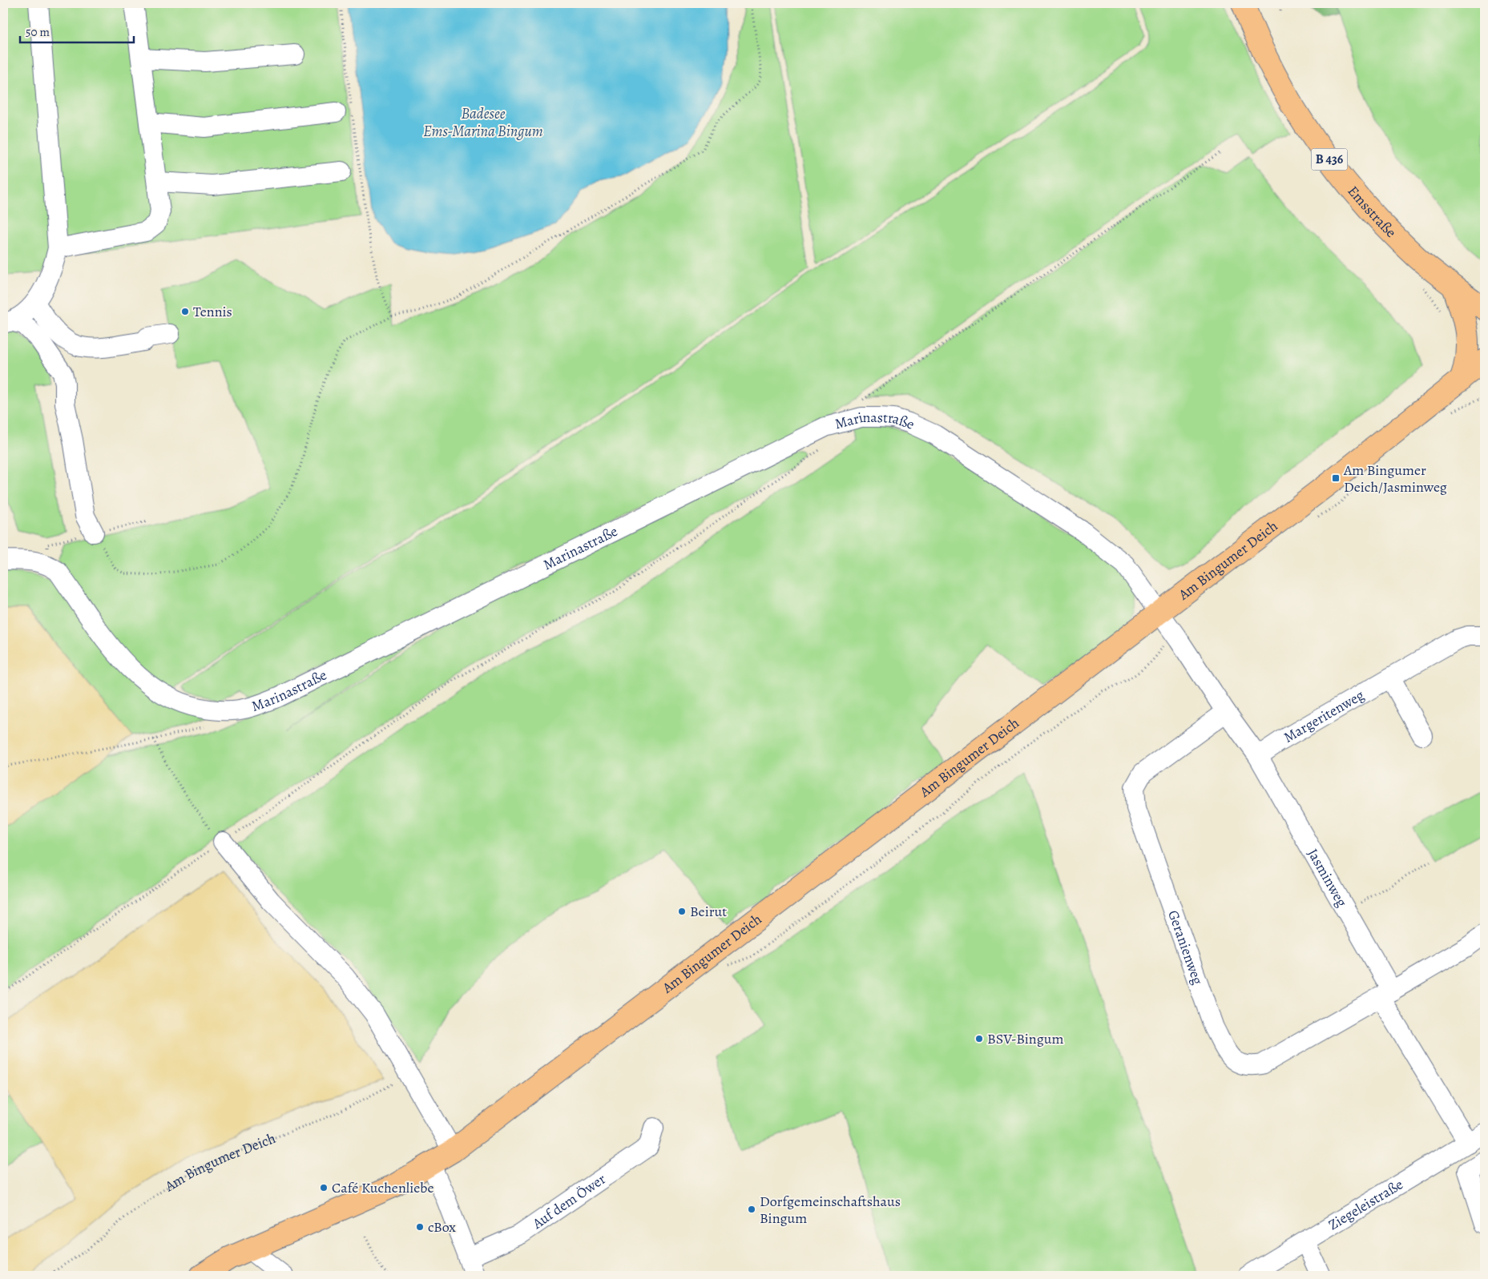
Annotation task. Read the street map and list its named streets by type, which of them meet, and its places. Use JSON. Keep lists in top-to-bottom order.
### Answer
{
  "streets": {
    "main road": ["B 436", "Emsstraße", "Am Bingumer Deich"],
    "street": [
      "Marinastraße",
      "Margeritenweg",
      "Jasminweg",
      "Geranienweg",
      "Auf dem Öwer",
      "Ziegeleistraße"
    ]
  },
  "crossings": [
    ["Marinastraße", "Am Bingumer Deich"],
    ["Marinastraße", "Jasminweg"],
    ["Am Bingumer Deich", "Jasminweg"],
    ["Margeritenweg", "Jasminweg"],
    ["Jasminweg", "Geranienweg"],
    ["Jasminweg", "Ziegeleistraße"]
  ],
  "water": ["Badesee Ems-Marina Bingum"],
  "places": {
    "other": [
      "Tennis",
      "Beirut",
      "BSV-Bingum",
      "Café Kuchenliebe",
      "Dorfgemeinschaftshaus Bingum",
      "cBox"
    ],
    "transit": ["Am Bingumer Deich/Jasminweg"]
  },
  "scale_bar": "50 m"
}
